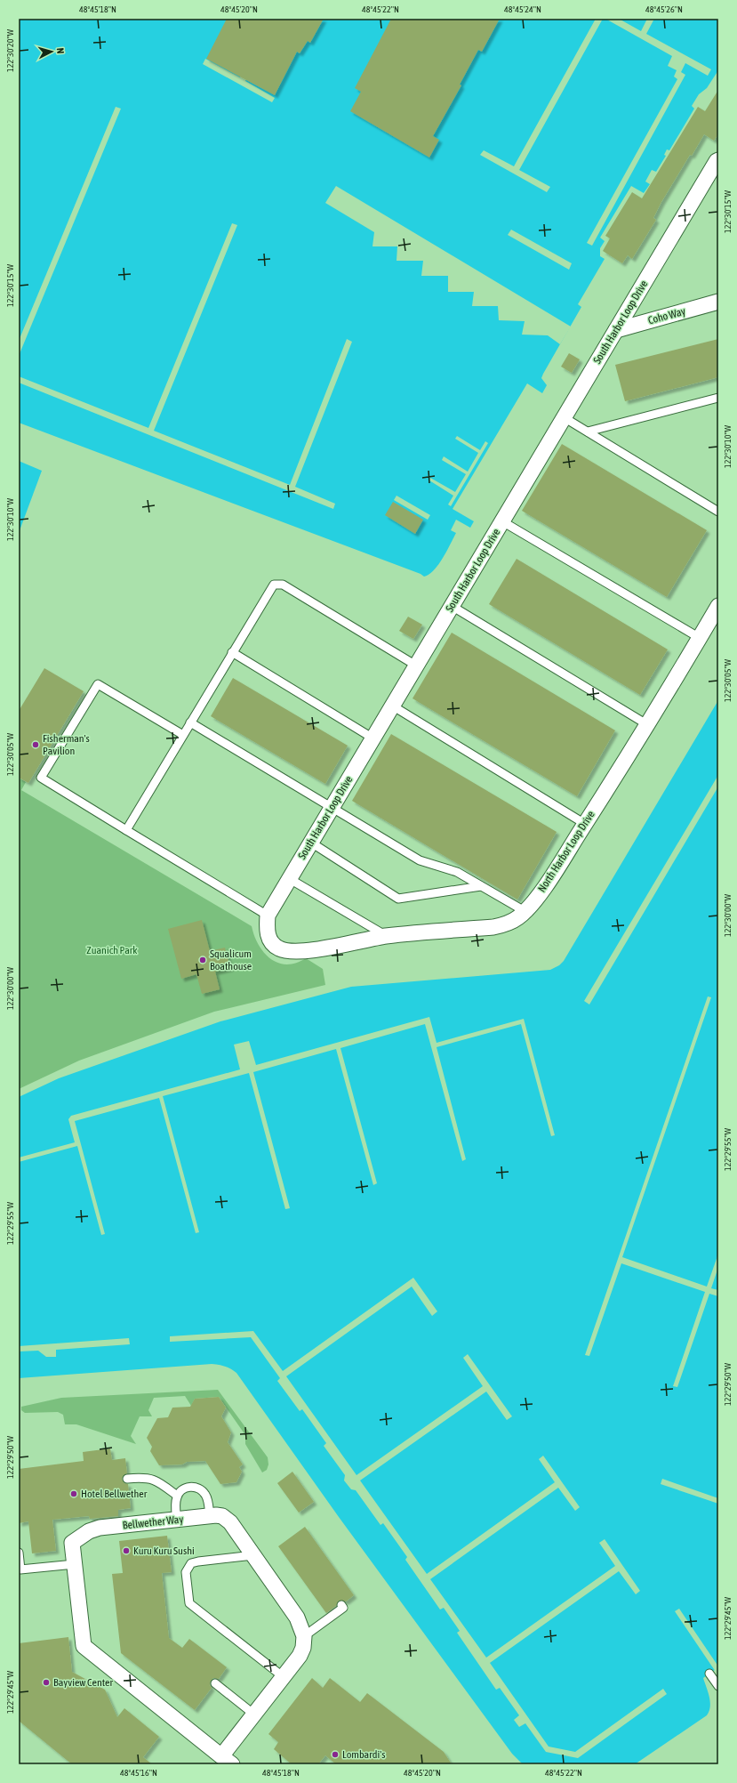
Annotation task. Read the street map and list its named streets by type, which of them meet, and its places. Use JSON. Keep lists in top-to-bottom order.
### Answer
{
  "streets": {
    "street": [
      "Coho Way",
      "South Harbor Loop Drive",
      "North Harbor Loop Drive",
      "Bellwether Way"
    ]
  },
  "crossings": [
    ["Coho Way", "South Harbor Loop Drive"],
    ["South Harbor Loop Drive", "North Harbor Loop Drive"]
  ],
  "parks": ["Zuanich Park"],
  "places": [
    "Fisherman's Pavilion",
    "Squalicum Boathouse",
    "Hotel Bellwether",
    "Kuru Kuru Sushi",
    "Bayview Center",
    "Lombardi's"
  ],
  "north": "right",
  "coordinates": [
    "48°45'18\"N",
    "48°45'20\"N",
    "48°45'22\"N",
    "48°45'24\"N",
    "48°45'26\"N",
    "122°30'20\"W",
    "122°30'15\"W",
    "122°30'10\"W",
    "122°30'05\"W",
    "122°30'00\"W",
    "122°29'55\"W",
    "122°29'50\"W",
    "122°29'45\"W",
    "48°45'16\"N"
  ]
}
